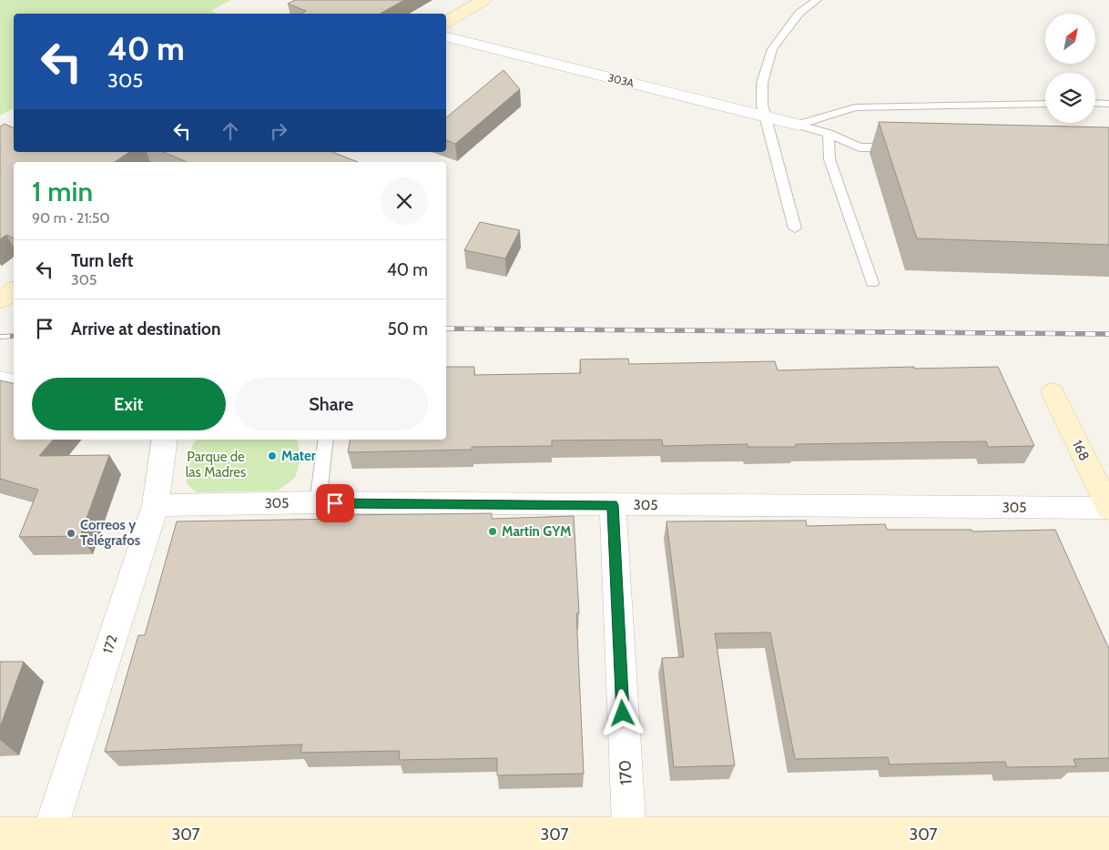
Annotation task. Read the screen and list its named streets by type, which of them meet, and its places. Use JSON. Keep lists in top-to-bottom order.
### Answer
{
  "streets": {
    "street": [
      "303A",
      "168",
      "305",
      "172",
      "170",
      "307"
    ]
  },
  "crossings": [
    ["168", "305"],
    ["305", "172"],
    ["305", "170"],
    ["172", "307"],
    ["170", "307"]
  ],
  "parks": ["Parque de las Madres"],
  "places": ["Mater", "Martin GYM", "Correos y Telégrafos"],
  "north": "top right",
  "page": {
    "turn": ["40 m", "305"],
    "heading": ["1 min", "90 m · 21:50"],
    "list": [
      {
        "name": "Turn left",
        "note": "305",
        "value": "40 m"
      },
      {
        "name": "Arrive at destination",
        "value": "50 m"
      }
    ],
    "buttons": ["Exit", "Share"]
  }
}
